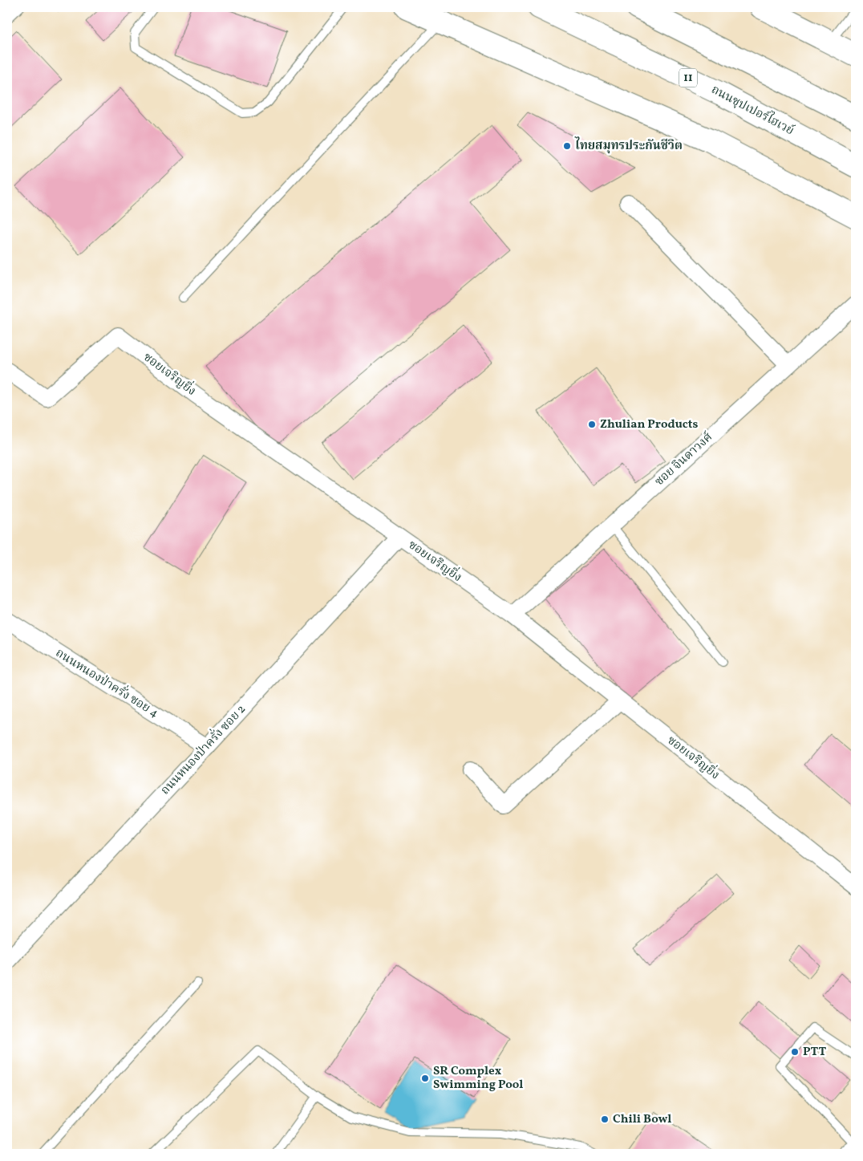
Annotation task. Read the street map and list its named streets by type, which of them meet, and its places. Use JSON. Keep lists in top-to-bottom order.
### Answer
{
  "streets": {
    "main road": ["11", "ถนนซุปเปอร์ไฮเวย์"],
    "street": [
      "ซอยเจริญยิ่ง",
      "ซอย จินดาวงศ์",
      "ถนนหนองป่าครั่ง ซอย 4",
      "ถนนหนองป่าครั่ง ซอย 2"
    ]
  },
  "crossings": [
    ["ซอยเจริญยิ่ง", "ซอย จินดาวงศ์"],
    ["ซอยเจริญยิ่ง", "ถนนหนองป่าครั่ง ซอย 2"],
    ["ถนนหนองป่าครั่ง ซอย 4", "ถนนหนองป่าครั่ง ซอย 2"]
  ],
  "places": [
    "ไทยสมุทรประกันชีวิต",
    "Zhulian Products",
    "PTT",
    "SR Complex Swimming Pool",
    "Chili Bowl"
  ]
}
